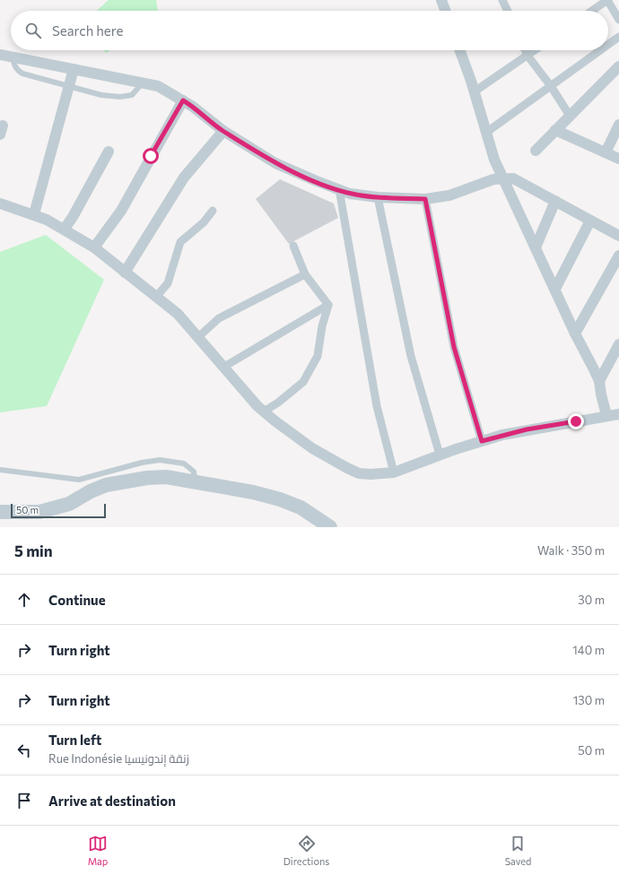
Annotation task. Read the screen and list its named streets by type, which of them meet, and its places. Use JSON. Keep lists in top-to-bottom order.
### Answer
{
  "scale_bar": "50 m",
  "page": {
    "search": "Search here",
    "scale": "50 m",
    "heading": ["5 min", "Walk · 350 m"],
    "list": [
      ["Continue", "30 m"],
      ["Turn right", "140 m"],
      ["Turn right", "130 m"],
      ["Turn left", "Rue Indonésie زنقة إندونيسيا", "50 m"],
      "Arrive at destination"
    ],
    "nav": ["Map", "Directions", "Saved"]
  }
}
